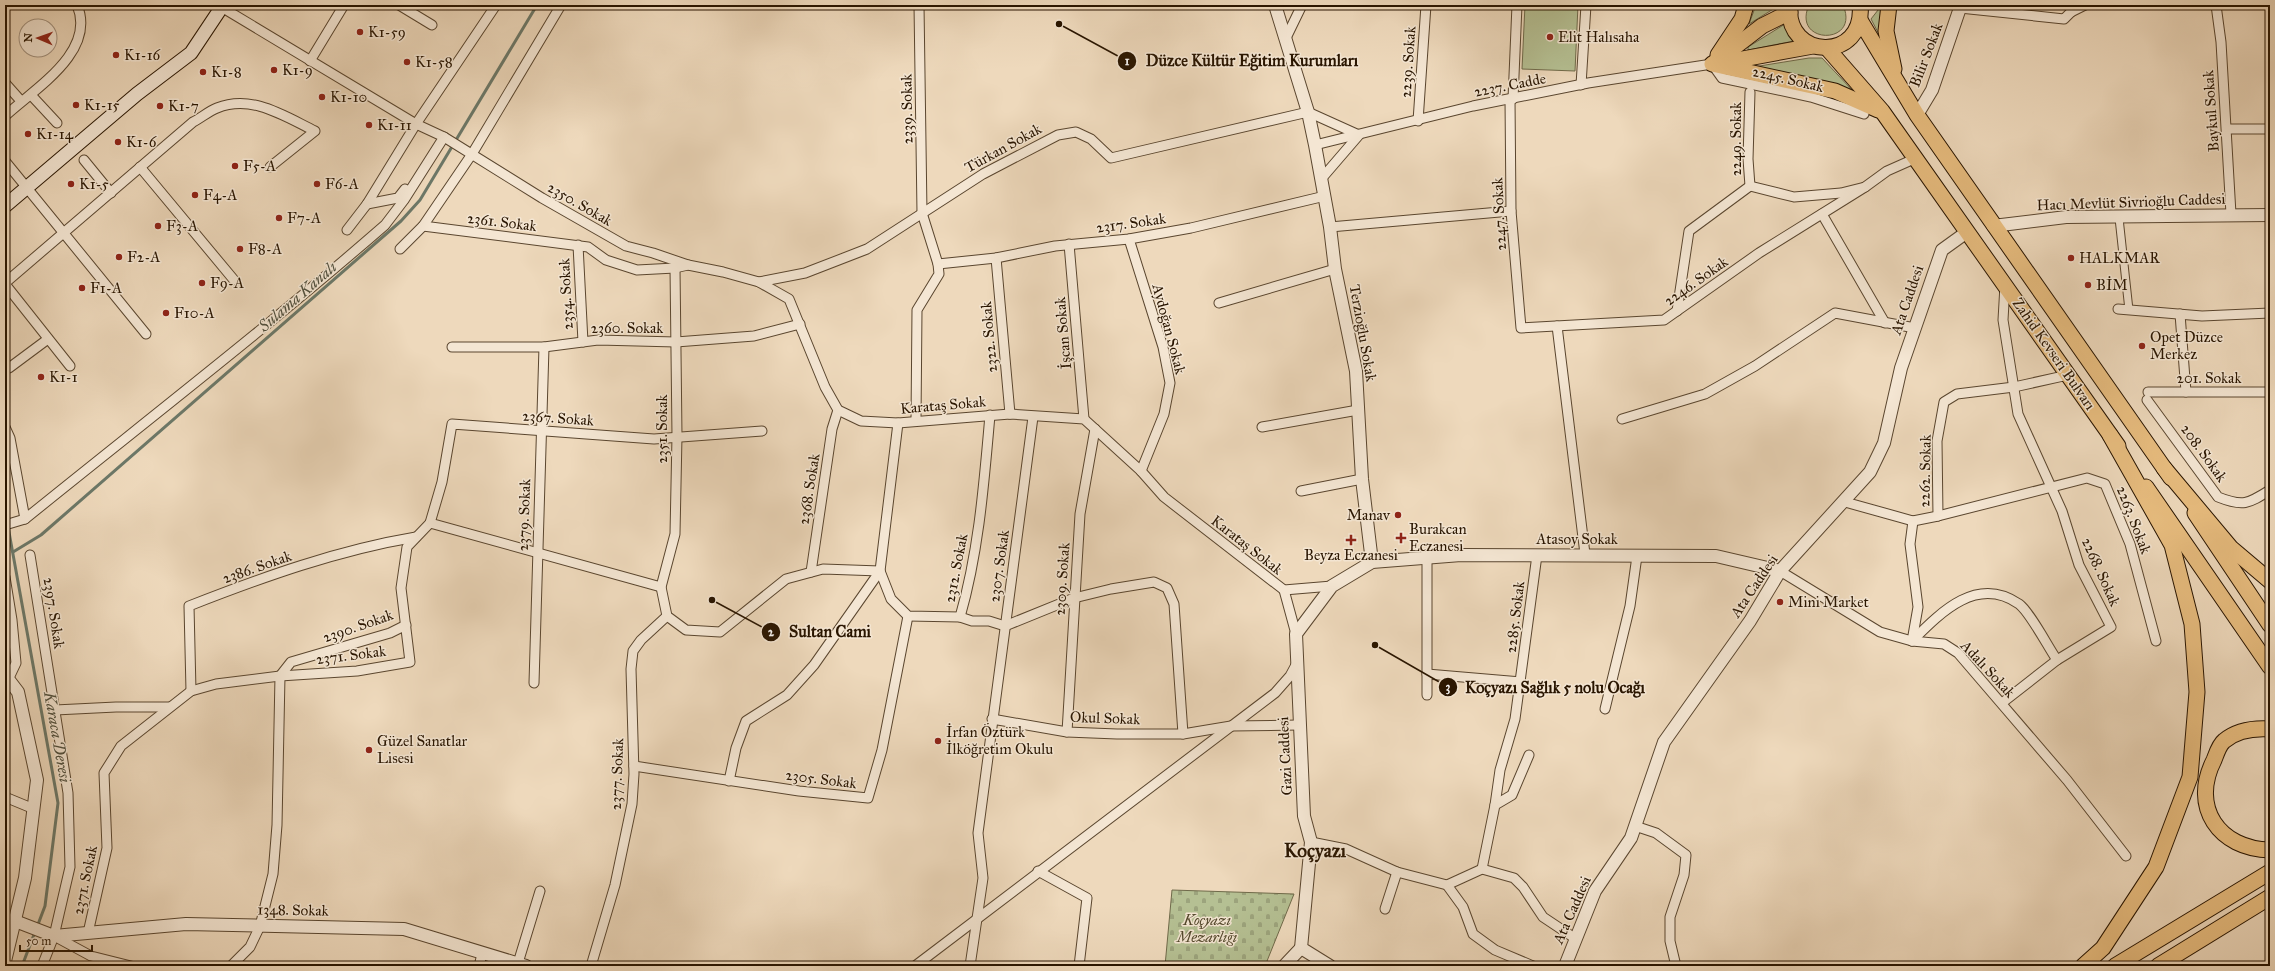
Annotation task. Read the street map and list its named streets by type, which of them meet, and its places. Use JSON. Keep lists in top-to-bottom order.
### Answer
{
  "streets": {
    "main road": ["Zahid Kevseri Bulvarı"],
    "street": [
      "Bilir Sokak",
      "2239. Sokak",
      "2245. Sokak",
      "2237. Cadde",
      "2339. Sokak",
      "Baykul Sokak",
      "2249. Sokak",
      "Türkan Sokak",
      "Hacı Mevlüt Sivrioğlu Caddesi",
      "2350. Sokak",
      "2247. Sokak",
      "2361. Sokak",
      "2317. Sokak",
      "2246. Sokak",
      "2354. Sokak",
      "Ata Caddesi",
      "2360. Sokak",
      "Aydoğan Sokak",
      "İşcan Sokak",
      "Terzioğlu Sokak",
      "2322. Sokak",
      "201. Sokak",
      "Karataş Sokak",
      "2367. Sokak",
      "2351. Sokak",
      "208. Sokak",
      "2262. Sokak",
      "2368. Sokak",
      "2379. Sokak",
      "2263. Sokak",
      "Atasoy Sokak",
      "2307. Sokak",
      "2386. Sokak",
      "2312. Sokak",
      "2268. Sokak",
      "2309. Sokak",
      "2397. Sokak",
      "2285. Sokak",
      "2390. Sokak",
      "2371. Sokak",
      "Adalı Sokak",
      "Okul Sokak",
      "Gazi Caddesi",
      "2377. Sokak",
      "2305. Sokak",
      "1348. Sokak"
    ]
  },
  "crossings": [
    ["Bilir Sokak", "Zahid Kevseri Bulvarı"],
    ["2239. Sokak", "2237. Cadde"],
    ["2245. Sokak", "2237. Cadde"],
    ["2237. Cadde", "2247. Sokak"],
    ["2237. Cadde", "Terzioğlu Sokak"],
    ["2339. Sokak", "Türkan Sokak"],
    ["Baykul Sokak", "Hacı Mevlüt Sivrioğlu Caddesi"],
    ["2249. Sokak", "2246. Sokak"],
    ["Türkan Sokak", "Terzioğlu Sokak"],
    ["Hacı Mevlüt Sivrioğlu Caddesi", "Zahid Kevseri Bulvarı"],
    ["2247. Sokak", "2246. Sokak"],
    ["2361. Sokak", "2354. Sokak"],
    ["2317. Sokak", "Aydoğan Sokak"],
    ["2317. Sokak", "İşcan Sokak"],
    ["2317. Sokak", "Terzioğlu Sokak"],
    ["2317. Sokak", "2322. Sokak"],
    ["2246. Sokak", "Zahid Kevseri Bulvarı"],
    ["2354. Sokak", "2360. Sokak"],
    ["Ata Caddesi", "Zahid Kevseri Bulvarı"],
    ["Ata Caddesi", "Atasoy Sokak"],
    ["Ata Caddesi", "Adalı Sokak"],
    ["2360. Sokak", "2351. Sokak"],
    ["2360. Sokak", "2379. Sokak"],
    ["Aydoğan Sokak", "Karataş Sokak"],
    ["İşcan Sokak", "Karataş Sokak"],
    ["Terzioğlu Sokak", "Atasoy Sokak"],
    ["2322. Sokak", "Karataş Sokak"],
    ["Zahid Kevseri Bulvarı", "2262. Sokak"],
    ["Zahid Kevseri Bulvarı", "2268. Sokak"],
    ["201. Sokak", "208. Sokak"],
    ["Karataş Sokak", "2368. Sokak"],
    ["Karataş Sokak", "2307. Sokak"],
    ["Karataş Sokak", "2312. Sokak"],
    ["Karataş Sokak", "2309. Sokak"],
    ["2367. Sokak", "2351. Sokak"],
    ["2367. Sokak", "2379. Sokak"],
    ["2367. Sokak", "2371. Sokak"],
    ["2262. Sokak", "2263. Sokak"],
    ["2262. Sokak", "2268. Sokak"],
    ["2262. Sokak", "Adalı Sokak"],
    ["2263. Sokak", "2268. Sokak"],
    ["Atasoy Sokak", "2285. Sokak"],
    ["Atasoy Sokak", "Adalı Sokak"],
    ["2307. Sokak", "Okul Sokak"],
    ["2386. Sokak", "2371. Sokak"],
    ["2312. Sokak", "2305. Sokak"],
    ["2309. Sokak", "Okul Sokak"],
    ["2397. Sokak", "1348. Sokak"],
    ["2390. Sokak", "2371. Sokak"],
    ["2371. Sokak", "1348. Sokak"],
    ["Okul Sokak", "Gazi Caddesi"],
    ["2377. Sokak", "2305. Sokak"]
  ],
  "districts": ["Koçyazı"],
  "water": ["Sulama Kanalı", "Karaca Deresi"],
  "parks": ["Koçyazı Mezarlığı"],
  "places": {
    "other": [
      "Düzce Kültür Eğitim Kurumları",
      "K1-59",
      "Elit Halısaha",
      "K1-16",
      "K1-58",
      "K1-9",
      "K1-8",
      "K1-10",
      "K1-15",
      "K1-7",
      "K1-11",
      "K1-14",
      "K1-6",
      "F5-A",
      "K1-5",
      "F6-A",
      "F4-A",
      "F7-A",
      "F3-A",
      "F8-A",
      "F2-A",
      "HALKMAR",
      "F9-A",
      "BİM",
      "F1-A",
      "F10-A",
      "Opet Düzce Merkez",
      "K1-1",
      "Manav",
      "Sultan Cami",
      "Mini Market",
      "Koçyazı Sağlık 5 nolu Ocağı",
      "İrfan Öztürk İlköğretim Okulu",
      "Güzel Sanatlar Lisesi"
    ],
    "health": ["Burakcan Eczanesi", "Beyza Eczanesi"]
  },
  "scale_bar": "50 m",
  "north": "left"
}
